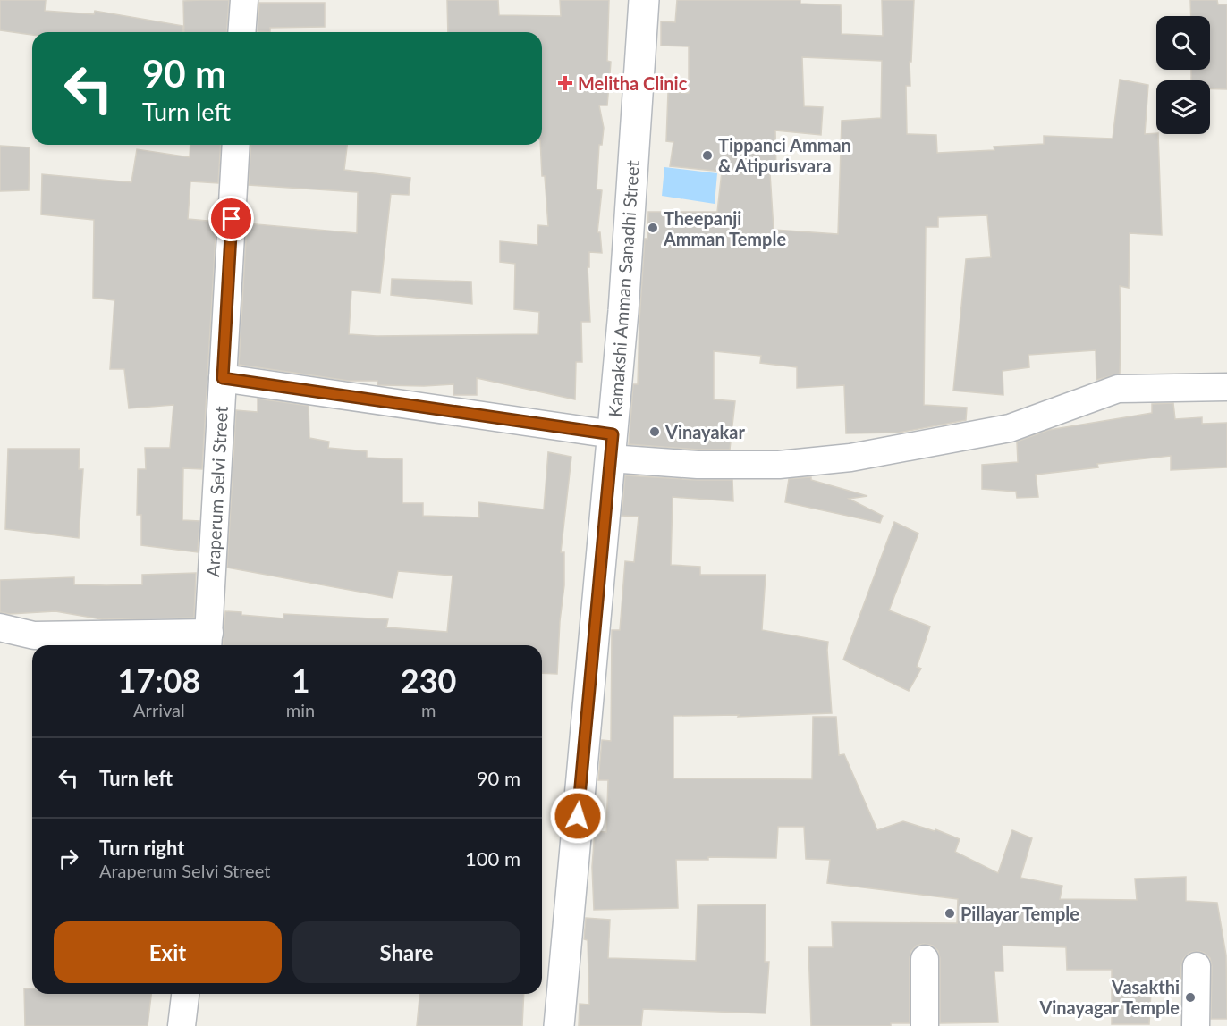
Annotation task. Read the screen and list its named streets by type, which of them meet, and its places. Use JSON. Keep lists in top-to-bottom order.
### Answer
{
  "streets": {
    "main road": ["Kamakshi Amman Sanadhi Street"],
    "street": ["Araperum Selvi Street"]
  },
  "places": {
    "health": ["Melitha Clinic"],
    "other": [
      "Tippanci Amman & Atipurisvara",
      "Theepanji Amman Temple",
      "Vinayakar",
      "Pillayar Temple",
      "Vasakthi Vinayagar Temple"
    ]
  },
  "page": {
    "turn": ["90 m", "Turn left"],
    "eta": [
      "17:08",
      "Arrival",
      "1",
      "min",
      "230",
      "m"
    ],
    "list": [
      {
        "name": "Turn left",
        "value": "90 m"
      },
      {
        "name": "Turn right",
        "note": "Araperum Selvi Street",
        "value": "100 m"
      }
    ],
    "buttons": ["Exit", "Share"]
  }
}
